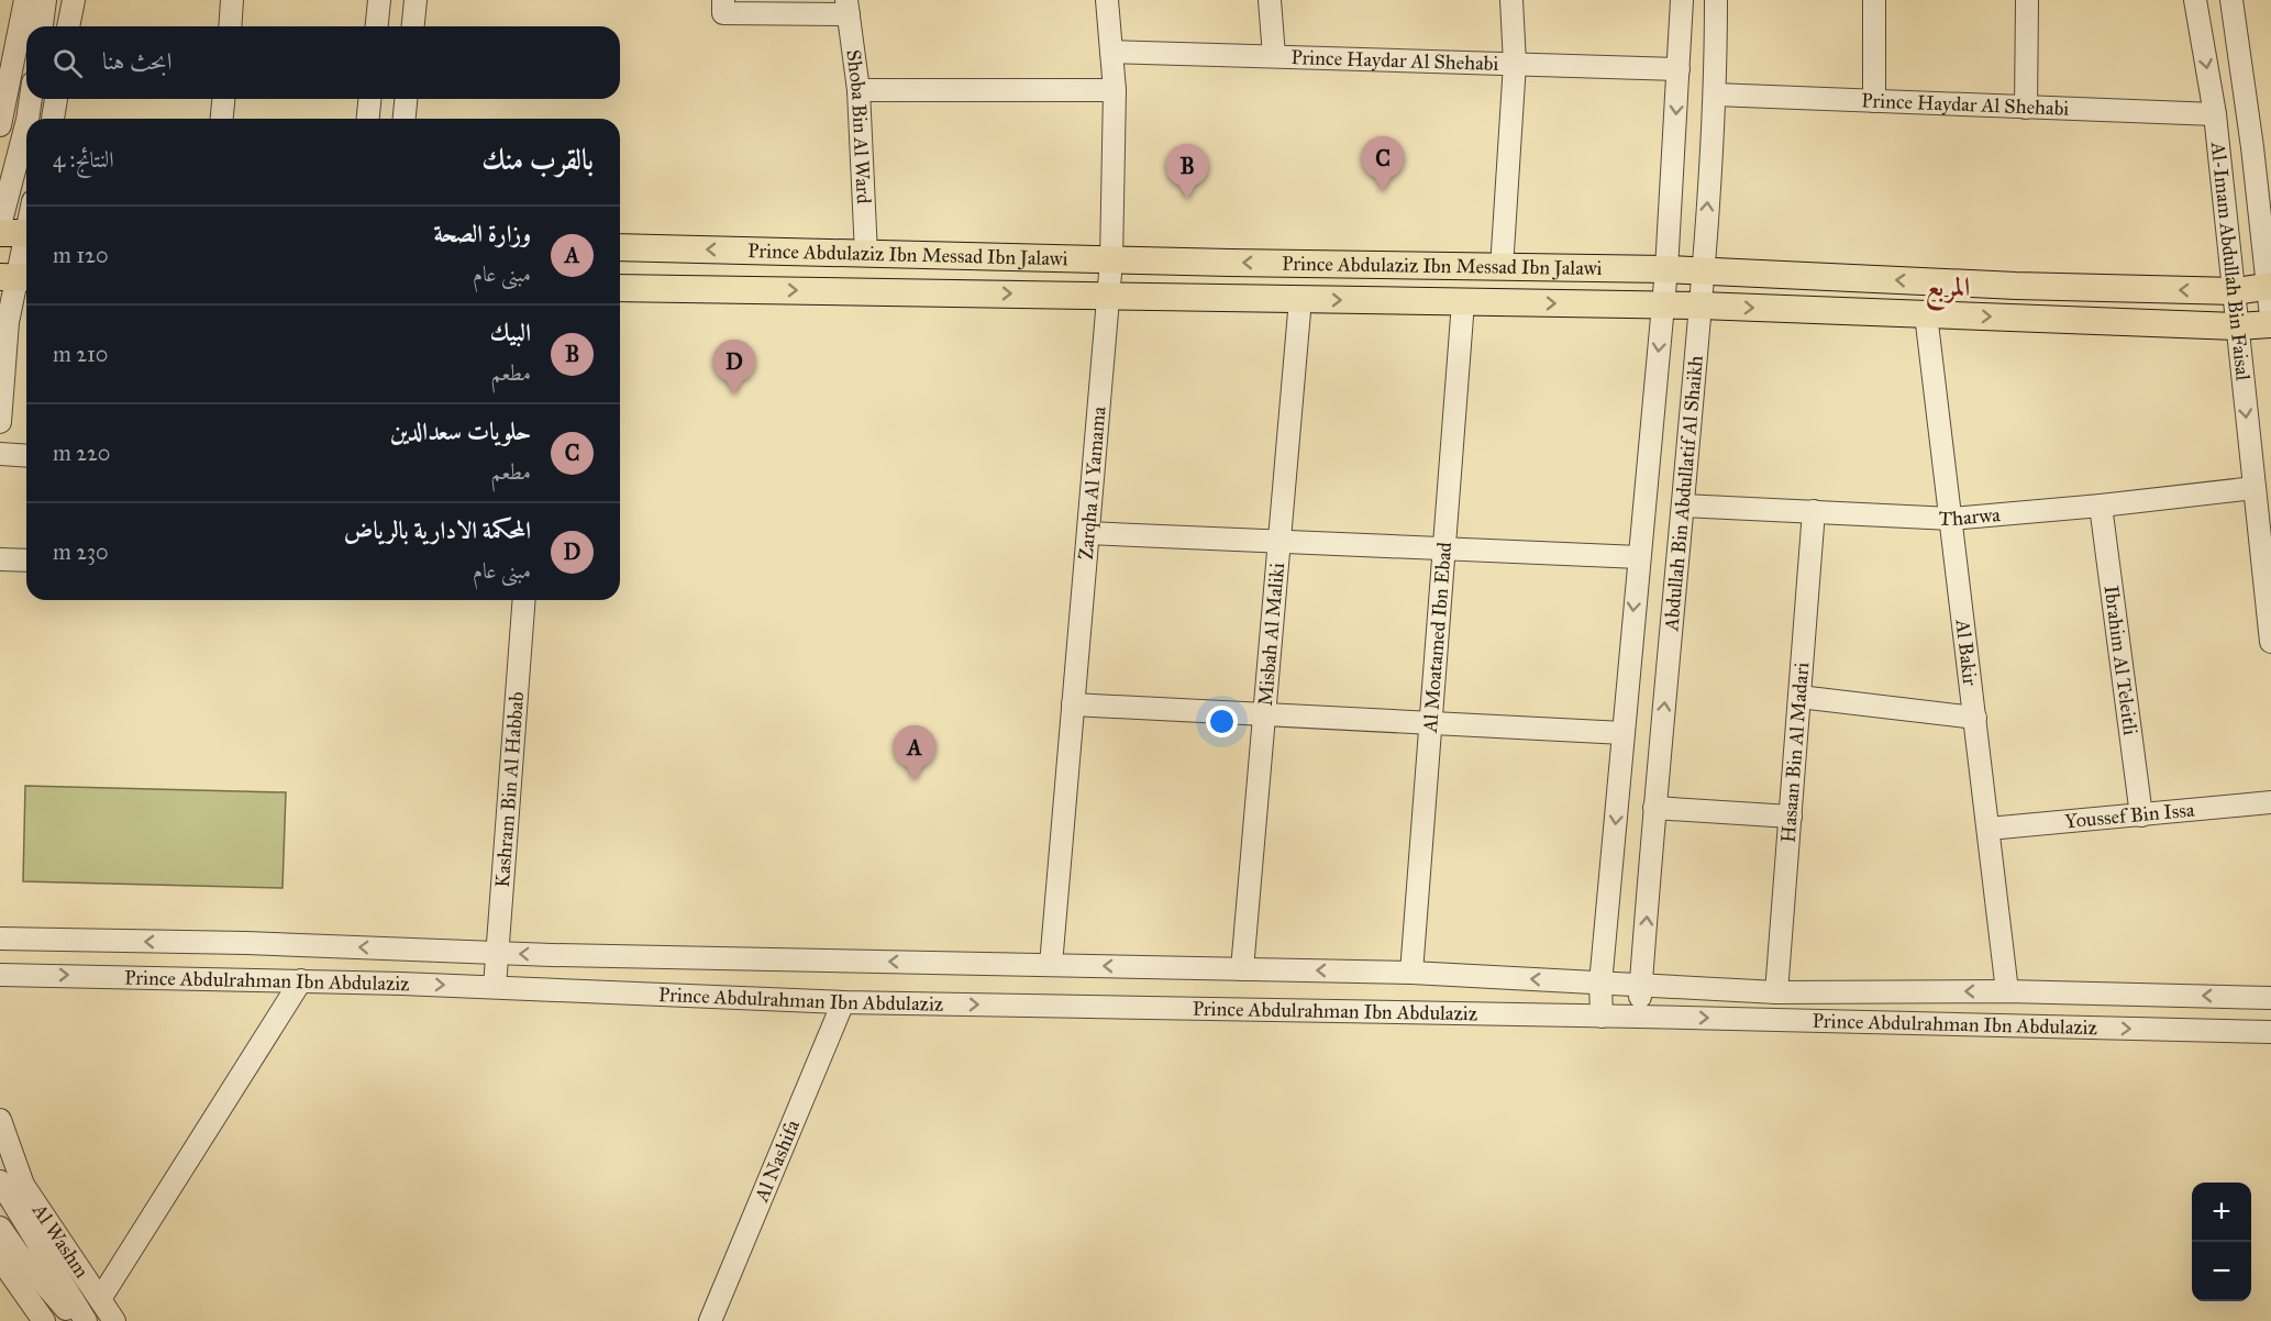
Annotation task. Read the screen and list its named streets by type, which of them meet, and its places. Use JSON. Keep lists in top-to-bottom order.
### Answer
{
  "streets": {
    "main road": ["Prince Abdulaziz Ibn Messad Ibn Jalawi"],
    "street": [
      "Prince Haydar Al Shehabi",
      "Shoba Bin Al Ward",
      "Al-Imam Abdullah Bin Faisal",
      "Zarqha Al Yamama",
      "Abdullah Bin Abdullatif Al Shaikh",
      "Tharwa",
      "Misbah Al Maliki",
      "Al Moatamed Ibn Ebad",
      "Al Bakir",
      "Ibrahim Al Teleitli",
      "Hasaan Bin Al Madari",
      "Kashram Bin Al Habbab",
      "Youssef Bin Issa",
      "Prince Abdulrahman Ibn Abdulaziz",
      "Al Nashifa",
      "Al Washm"
    ]
  },
  "crossings": [
    ["Prince Haydar Al Shehabi", "Al-Imam Abdullah Bin Faisal"],
    ["Prince Haydar Al Shehabi", "Zarqha Al Yamama"],
    ["Prince Haydar Al Shehabi", "Abdullah Bin Abdullatif Al Shaikh"],
    ["Shoba Bin Al Ward", "Prince Abdulaziz Ibn Messad Ibn Jalawi"],
    ["Prince Abdulaziz Ibn Messad Ibn Jalawi", "Al-Imam Abdullah Bin Faisal"],
    ["Prince Abdulaziz Ibn Messad Ibn Jalawi", "Zarqha Al Yamama"],
    ["Prince Abdulaziz Ibn Messad Ibn Jalawi", "Abdullah Bin Abdullatif Al Shaikh"],
    ["Prince Abdulaziz Ibn Messad Ibn Jalawi", "Misbah Al Maliki"],
    ["Prince Abdulaziz Ibn Messad Ibn Jalawi", "Al Moatamed Ibn Ebad"],
    ["Prince Abdulaziz Ibn Messad Ibn Jalawi", "Al Bakir"],
    ["Al-Imam Abdullah Bin Faisal", "Tharwa"],
    ["Zarqha Al Yamama", "Prince Abdulrahman Ibn Abdulaziz"],
    ["Abdullah Bin Abdullatif Al Shaikh", "Tharwa"],
    ["Abdullah Bin Abdullatif Al Shaikh", "Prince Abdulrahman Ibn Abdulaziz"],
    ["Tharwa", "Al Bakir"],
    ["Tharwa", "Ibrahim Al Teleitli"],
    ["Tharwa", "Hasaan Bin Al Madari"],
    ["Misbah Al Maliki", "Prince Abdulrahman Ibn Abdulaziz"],
    ["Al Moatamed Ibn Ebad", "Prince Abdulrahman Ibn Abdulaziz"],
    ["Al Bakir", "Youssef Bin Issa"],
    ["Al Bakir", "Prince Abdulrahman Ibn Abdulaziz"],
    ["Ibrahim Al Teleitli", "Youssef Bin Issa"],
    ["Hasaan Bin Al Madari", "Prince Abdulrahman Ibn Abdulaziz"],
    ["Kashram Bin Al Habbab", "Prince Abdulrahman Ibn Abdulaziz"],
    ["Prince Abdulrahman Ibn Abdulaziz", "Al Nashifa"]
  ],
  "districts": ["المربع"],
  "page": {
    "search": "ابحث هنا",
    "heading": ["بالقرب منك", "النتائج: 4"],
    "pins": [
      "C",
      "B",
      "D",
      "A"
    ],
    "list": [
      {
        "mark": "A",
        "name": "وزارة الصحة",
        "note": "مبنى عام",
        "value": "120 m"
      },
      {
        "mark": "B",
        "name": "البيك",
        "note": "مطعم",
        "value": "210 m"
      },
      {
        "mark": "C",
        "name": "حلويات سعدالدين",
        "note": "مطعم",
        "value": "220 m"
      },
      {
        "mark": "D",
        "name": "المحكمة الادارية بالرياض",
        "note": "مبنى عام",
        "value": "230 m"
      }
    ],
    "map_buttons": ["+", "−"]
  }
}
